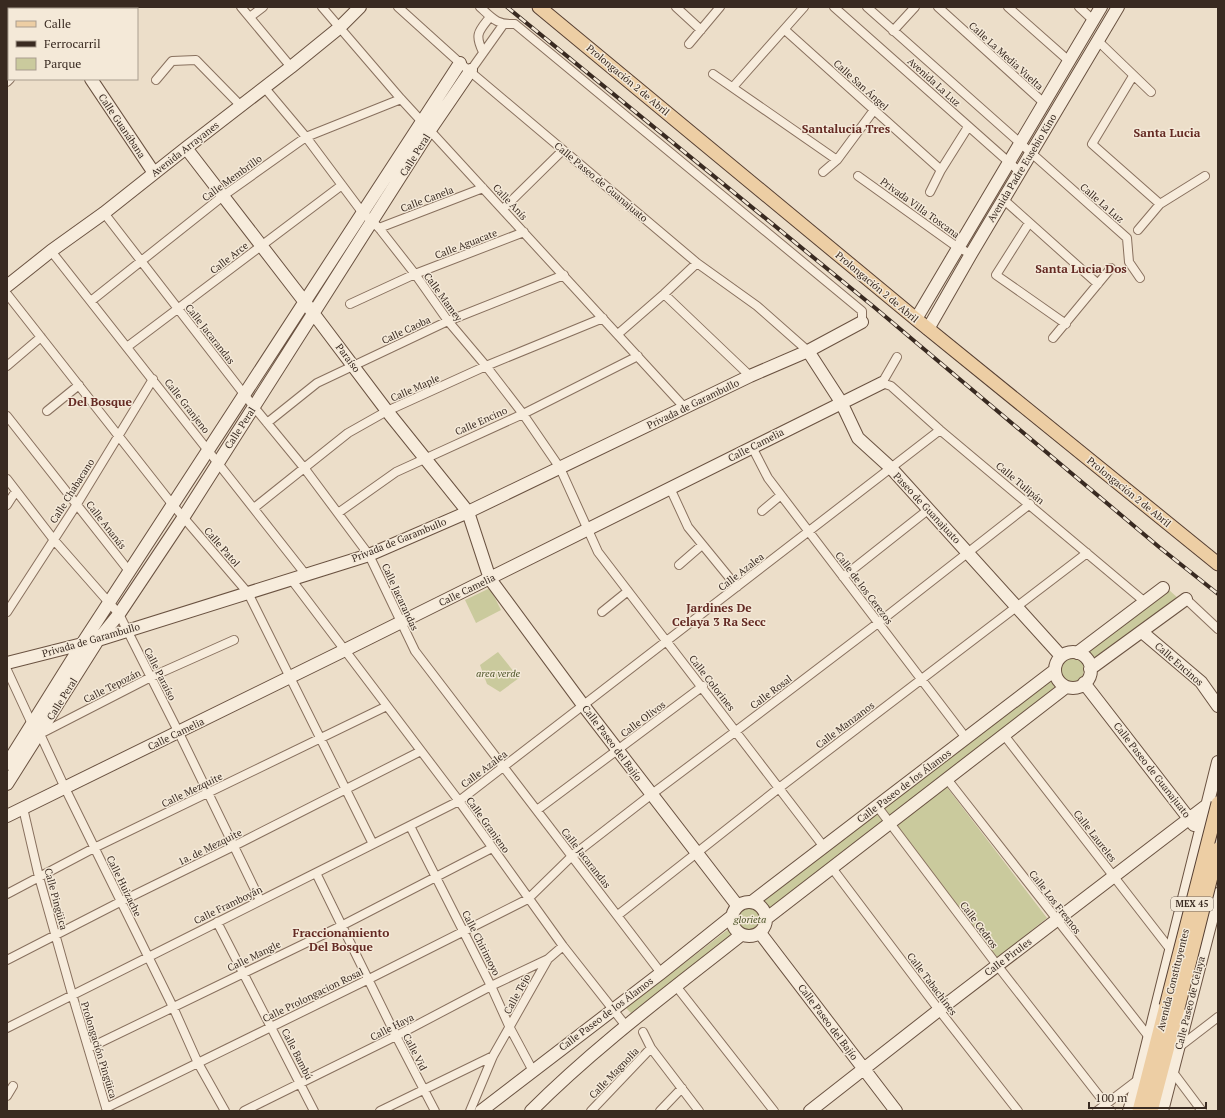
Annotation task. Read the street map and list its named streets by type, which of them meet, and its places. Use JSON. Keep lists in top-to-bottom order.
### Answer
{
  "streets": {
    "main road": [
      "Prolongación 2 de Abril",
      "Calle Guanábana",
      "Avenida Arrayanes",
      "Calle Peral",
      "Avenida Padre Eusebio Kino",
      "Calle Paseo de Guanajuato",
      "Paraíso",
      "Privada de Garambullo",
      "Calle Camelia",
      "Paseo de Guanajuato",
      "Calle Encinos",
      "Calle Paseo del Bajío",
      "Calle Paseo de los Álamos",
      "MEX 45",
      "Calle Pirules",
      "Avenida Constituyentes",
      "Calle Paseo de Celaya"
    ],
    "street": [
      "Calle La Media Vuelta",
      "Avenida La Luz",
      "Calle San Ángel",
      "Calle Membrillo",
      "Calle Canela",
      "Calle Anís",
      "Calle La Luz",
      "Privada Villa Toscana",
      "Calle Aguacate",
      "Calle Arce",
      "Calle Mamey",
      "Calle Caoba",
      "Calle Jacarandas",
      "Calle Maple",
      "Calle Granjeno",
      "Calle Encino",
      "Calle Tulipán",
      "Calle Chabacano",
      "Calle Ananás",
      "Calle Patol",
      "Calle Azalea",
      "Calle de los Cerezos",
      "Calle Paraíso",
      "Calle Colorines",
      "Calle Tepozán",
      "Calle Rosal",
      "Calle Olivos",
      "Calle Manzanos",
      "Calle Mezquite",
      "Calle Laureles",
      "1a. de Mezquite",
      "Calle Huizache",
      "Calle Pingüica",
      "Calle Los Fresnos",
      "Calle Framboyán",
      "Calle Cedros",
      "Calle Chirimoyo",
      "Calle Mangle",
      "Calle Tabachines",
      "Calle Tejo",
      "Calle Prolongacion Rosal",
      "Calle Haya",
      "Prolongación Pingüica",
      "Calle Vid",
      "Calle Bambú",
      "Calle Magnolia"
    ]
  },
  "crossings": [
    ["Calle La Media Vuelta", "Avenida Padre Eusebio Kino"],
    ["Prolongación 2 de Abril", "Avenida Padre Eusebio Kino"],
    ["Avenida La Luz", "Avenida Padre Eusebio Kino"],
    ["Avenida La Luz", "Calle La Luz"],
    ["Calle Guanábana", "Avenida Arrayanes"],
    ["Avenida Arrayanes", "Calle Anís"],
    ["Avenida Arrayanes", "Calle Mamey"],
    ["Avenida Arrayanes", "Calle Jacarandas"],
    ["Avenida Arrayanes", "Paraíso"],
    ["Avenida Arrayanes", "Calle Granjeno"],
    ["Avenida Arrayanes", "Calle Patol"],
    ["Calle Peral", "Calle Paseo de Guanajuato"],
    ["Calle Peral", "Calle Canela"],
    ["Calle Peral", "Calle Anís"],
    ["Calle Peral", "Calle Mamey"],
    ["Calle Peral", "Calle Jacarandas"],
    ["Calle Peral", "Paraíso"],
    ["Calle Peral", "Privada de Garambullo"],
    ["Calle Peral", "Calle Granjeno"],
    ["Calle Peral", "Calle Ananás"],
    ["Calle Peral", "Calle Patol"],
    ["Calle Peral", "Calle Paraíso"],
    ["Calle Peral", "Calle Tepozán"],
    ["Calle Peral", "Calle Huizache"],
    ["Avenida Padre Eusebio Kino", "Calle La Luz"],
    ["Avenida Padre Eusebio Kino", "Privada Villa Toscana"],
    ["Calle Membrillo", "Calle Anís"],
    ["Calle Membrillo", "Calle Mamey"],
    ["Calle Membrillo", "Calle Jacarandas"],
    ["Calle Membrillo", "Paraíso"],
    ["Calle Membrillo", "Calle Granjeno"],
    ["Calle Paseo de Guanajuato", "Privada de Garambullo"],
    ["Calle Paseo de Guanajuato", "Paseo de Guanajuato"],
    ["Calle Paseo de Guanajuato", "Calle Paseo de los Álamos"],
    ["Calle Paseo de Guanajuato", "Calle Pirules"],
    ["Calle Paseo de Guanajuato", "Calle Paseo de Celaya"],
    ["Calle Canela", "Calle Anís"],
    ["Calle Canela", "Calle Mamey"],
    ["Calle Anís", "Calle Aguacate"],
    ["Calle Anís", "Calle Caoba"],
    ["Calle Anís", "Calle Maple"],
    ["Calle Anís", "Privada de Garambullo"],
    ["Calle Anís", "Calle Encino"],
    ["Calle Aguacate", "Calle Mamey"],
    ["Calle Arce", "Calle Mamey"],
    ["Calle Arce", "Calle Jacarandas"],
    ["Calle Arce", "Paraíso"],
    ["Calle Arce", "Calle Granjeno"],
    ["Calle Mamey", "Calle Caoba"],
    ["Calle Mamey", "Calle Maple"],
    ["Calle Mamey", "Privada de Garambullo"],
    ["Calle Mamey", "Calle Encino"],
    ["Calle Mamey", "Calle Camelia"],
    ["Calle Mamey", "Calle Colorines"],
    ["Calle Caoba", "Calle Jacarandas"],
    ["Calle Caoba", "Paraíso"],
    ["Calle Jacarandas", "Calle Maple"],
    ["Calle Jacarandas", "Privada de Garambullo"],
    ["Calle Jacarandas", "Calle Encino"],
    ["Calle Jacarandas", "Calle Camelia"],
    ["Calle Jacarandas", "Calle Azalea"],
    ["Calle Jacarandas", "Calle Rosal"],
    ["Calle Jacarandas", "Calle Olivos"],
    ["Calle Jacarandas", "Calle Manzanos"],
    ["Calle Jacarandas", "Calle Paseo de los Álamos"],
    ["Paraíso", "Calle Maple"],
    ["Paraíso", "Privada de Garambullo"],
    ["Paraíso", "Calle Encino"],
    ["Paraíso", "Calle Camelia"],
    ["Paraíso", "Calle Paseo del Bajío"],
    ["Calle Maple", "Calle Granjeno"],
    ["Privada de Garambullo", "Calle Granjeno"],
    ["Privada de Garambullo", "Paseo de Guanajuato"],
    ["Privada de Garambullo", "Calle Patol"],
    ["Privada de Garambullo", "Calle Paraíso"],
    ["Calle Granjeno", "Calle Camelia"],
    ["Calle Granjeno", "Calle Chabacano"],
    ["Calle Granjeno", "Calle Azalea"],
    ["Calle Granjeno", "Calle Rosal"],
    ["Calle Granjeno", "Calle Paseo de los Álamos"],
    ["Calle Granjeno", "Calle Mezquite"],
    ["Calle Granjeno", "1a. de Mezquite"],
    ["Calle Granjeno", "Calle Framboyán"],
    ["Calle Granjeno", "Calle Mangle"],
    ["Calle Granjeno", "Calle Tejo"],
    ["Calle Granjeno", "Calle Prolongacion Rosal"],
    ["Calle Camelia", "Calle Tulipán"],
    ["Calle Camelia", "Paseo de Guanajuato"],
    ["Calle Camelia", "Calle Patol"],
    ["Calle Camelia", "Calle de los Cerezos"],
    ["Calle Camelia", "Calle Paraíso"],
    ["Calle Camelia", "Calle Colorines"],
    ["Calle Camelia", "Calle Paseo del Bajío"],
    ["Calle Camelia", "Calle Huizache"],
    ["Calle Camelia", "Calle Pingüica"],
    ["Calle Tulipán", "Calle Azalea"],
    ["Calle Tulipán", "Calle Rosal"],
    ["Calle Tulipán", "Calle Manzanos"],
    ["Calle Chabacano", "Calle Ananás"],
    ["Calle Chabacano", "Calle Patol"],
    ["Calle Chabacano", "Calle Paraíso"],
    ["Paseo de Guanajuato", "Calle Azalea"],
    ["Paseo de Guanajuato", "Calle Rosal"],
    ["Paseo de Guanajuato", "Calle Manzanos"],
    ["Paseo de Guanajuato", "Calle Paseo de los Álamos"],
    ["Calle Patol", "Calle Mezquite"],
    ["Calle Patol", "1a. de Mezquite"],
    ["Calle Patol", "Calle Framboyán"],
    ["Calle Azalea", "Calle de los Cerezos"],
    ["Calle Azalea", "Calle Colorines"],
    ["Calle Azalea", "Calle Paseo del Bajío"],
    ["Calle Azalea", "Calle Framboyán"],
    ["Calle de los Cerezos", "Calle Rosal"],
    ["Calle de los Cerezos", "Calle Manzanos"],
    ["Calle de los Cerezos", "Calle Paseo de los Álamos"],
    ["Calle Paraíso", "Calle Tepozán"],
    ["Calle Paraíso", "Calle Mezquite"],
    ["Calle Paraíso", "1a. de Mezquite"],
    ["Calle Paraíso", "Calle Framboyán"],
    ["Calle Colorines", "Calle Rosal"],
    ["Calle Colorines", "Calle Olivos"],
    ["Calle Colorines", "Calle Manzanos"],
    ["Calle Colorines", "Calle Paseo de los Álamos"],
    ["Calle Tepozán", "Calle Huizache"],
    ["Calle Rosal", "Calle Paseo del Bajío"],
    ["Calle Rosal", "Calle Prolongacion Rosal"],
    ["Calle Olivos", "Calle Paseo del Bajío"],
    ["Calle Manzanos", "Calle Paseo del Bajío"],
    ["Calle Paseo del Bajío", "Calle Paseo de los Álamos"],
    ["Calle Paseo del Bajío", "Calle Pirules"],
    ["Calle Paseo de los Álamos", "Calle Laureles"],
    ["Calle Paseo de los Álamos", "Calle Los Fresnos"],
    ["Calle Paseo de los Álamos", "Calle Cedros"],
    ["Calle Paseo de los Álamos", "Calle Chirimoyo"],
    ["Calle Paseo de los Álamos", "Calle Tabachines"],
    ["Calle Mezquite", "Calle Huizache"],
    ["Calle Mezquite", "Calle Pingüica"],
    ["Calle Laureles", "Calle Pirules"],
    ["Calle Laureles", "Calle Paseo de Celaya"],
    ["1a. de Mezquite", "Calle Huizache"],
    ["1a. de Mezquite", "Calle Pingüica"],
    ["Calle Huizache", "Calle Framboyán"],
    ["Calle Huizache", "Calle Mangle"],
    ["Calle Huizache", "Calle Prolongacion Rosal"],
    ["Calle Pingüica", "Calle Framboyán"],
    ["Calle Pingüica", "Prolongación Pingüica"],
    ["Calle Los Fresnos", "Calle Pirules"],
    ["Calle Los Fresnos", "Avenida Constituyentes"],
    ["Calle Los Fresnos", "Calle Paseo de Celaya"],
    ["Calle Framboyán", "Calle Chirimoyo"],
    ["Calle Framboyán", "Prolongación Pingüica"],
    ["Calle Framboyán", "Calle Vid"],
    ["Calle Framboyán", "Calle Bambú"],
    ["Calle Cedros", "Calle Pirules"],
    ["Calle Chirimoyo", "Calle Mangle"],
    ["Calle Chirimoyo", "Calle Tejo"],
    ["Calle Chirimoyo", "Calle Prolongacion Rosal"],
    ["Calle Chirimoyo", "Calle Haya"],
    ["Calle Mangle", "Prolongación Pingüica"],
    ["Calle Mangle", "Calle Vid"],
    ["Calle Mangle", "Calle Bambú"],
    ["Calle Pirules", "Avenida Constituyentes"],
    ["Calle Pirules", "Calle Tabachines"],
    ["Calle Pirules", "Calle Paseo de Celaya"],
    ["Avenida Constituyentes", "Calle Paseo de Celaya"],
    ["Calle Tejo", "Calle Haya"],
    ["Calle Prolongacion Rosal", "Prolongación Pingüica"],
    ["Calle Prolongacion Rosal", "Calle Vid"],
    ["Calle Prolongacion Rosal", "Calle Bambú"],
    ["Calle Haya", "Calle Vid"],
    ["Calle Haya", "Calle Bambú"]
  ],
  "districts": [
    "Santalucia Tres",
    "Santa Lucia",
    "Santa Lucia Dos",
    "Del Bosque",
    "Jardines De Celaya 3 Ra Secc",
    "Fraccionamiento Del Bosque"
  ],
  "parks": ["area verde", "glorieta"],
  "legend": ["Calle", "Ferrocarril", "Parque"],
  "scale_bar": "100 m"
}
